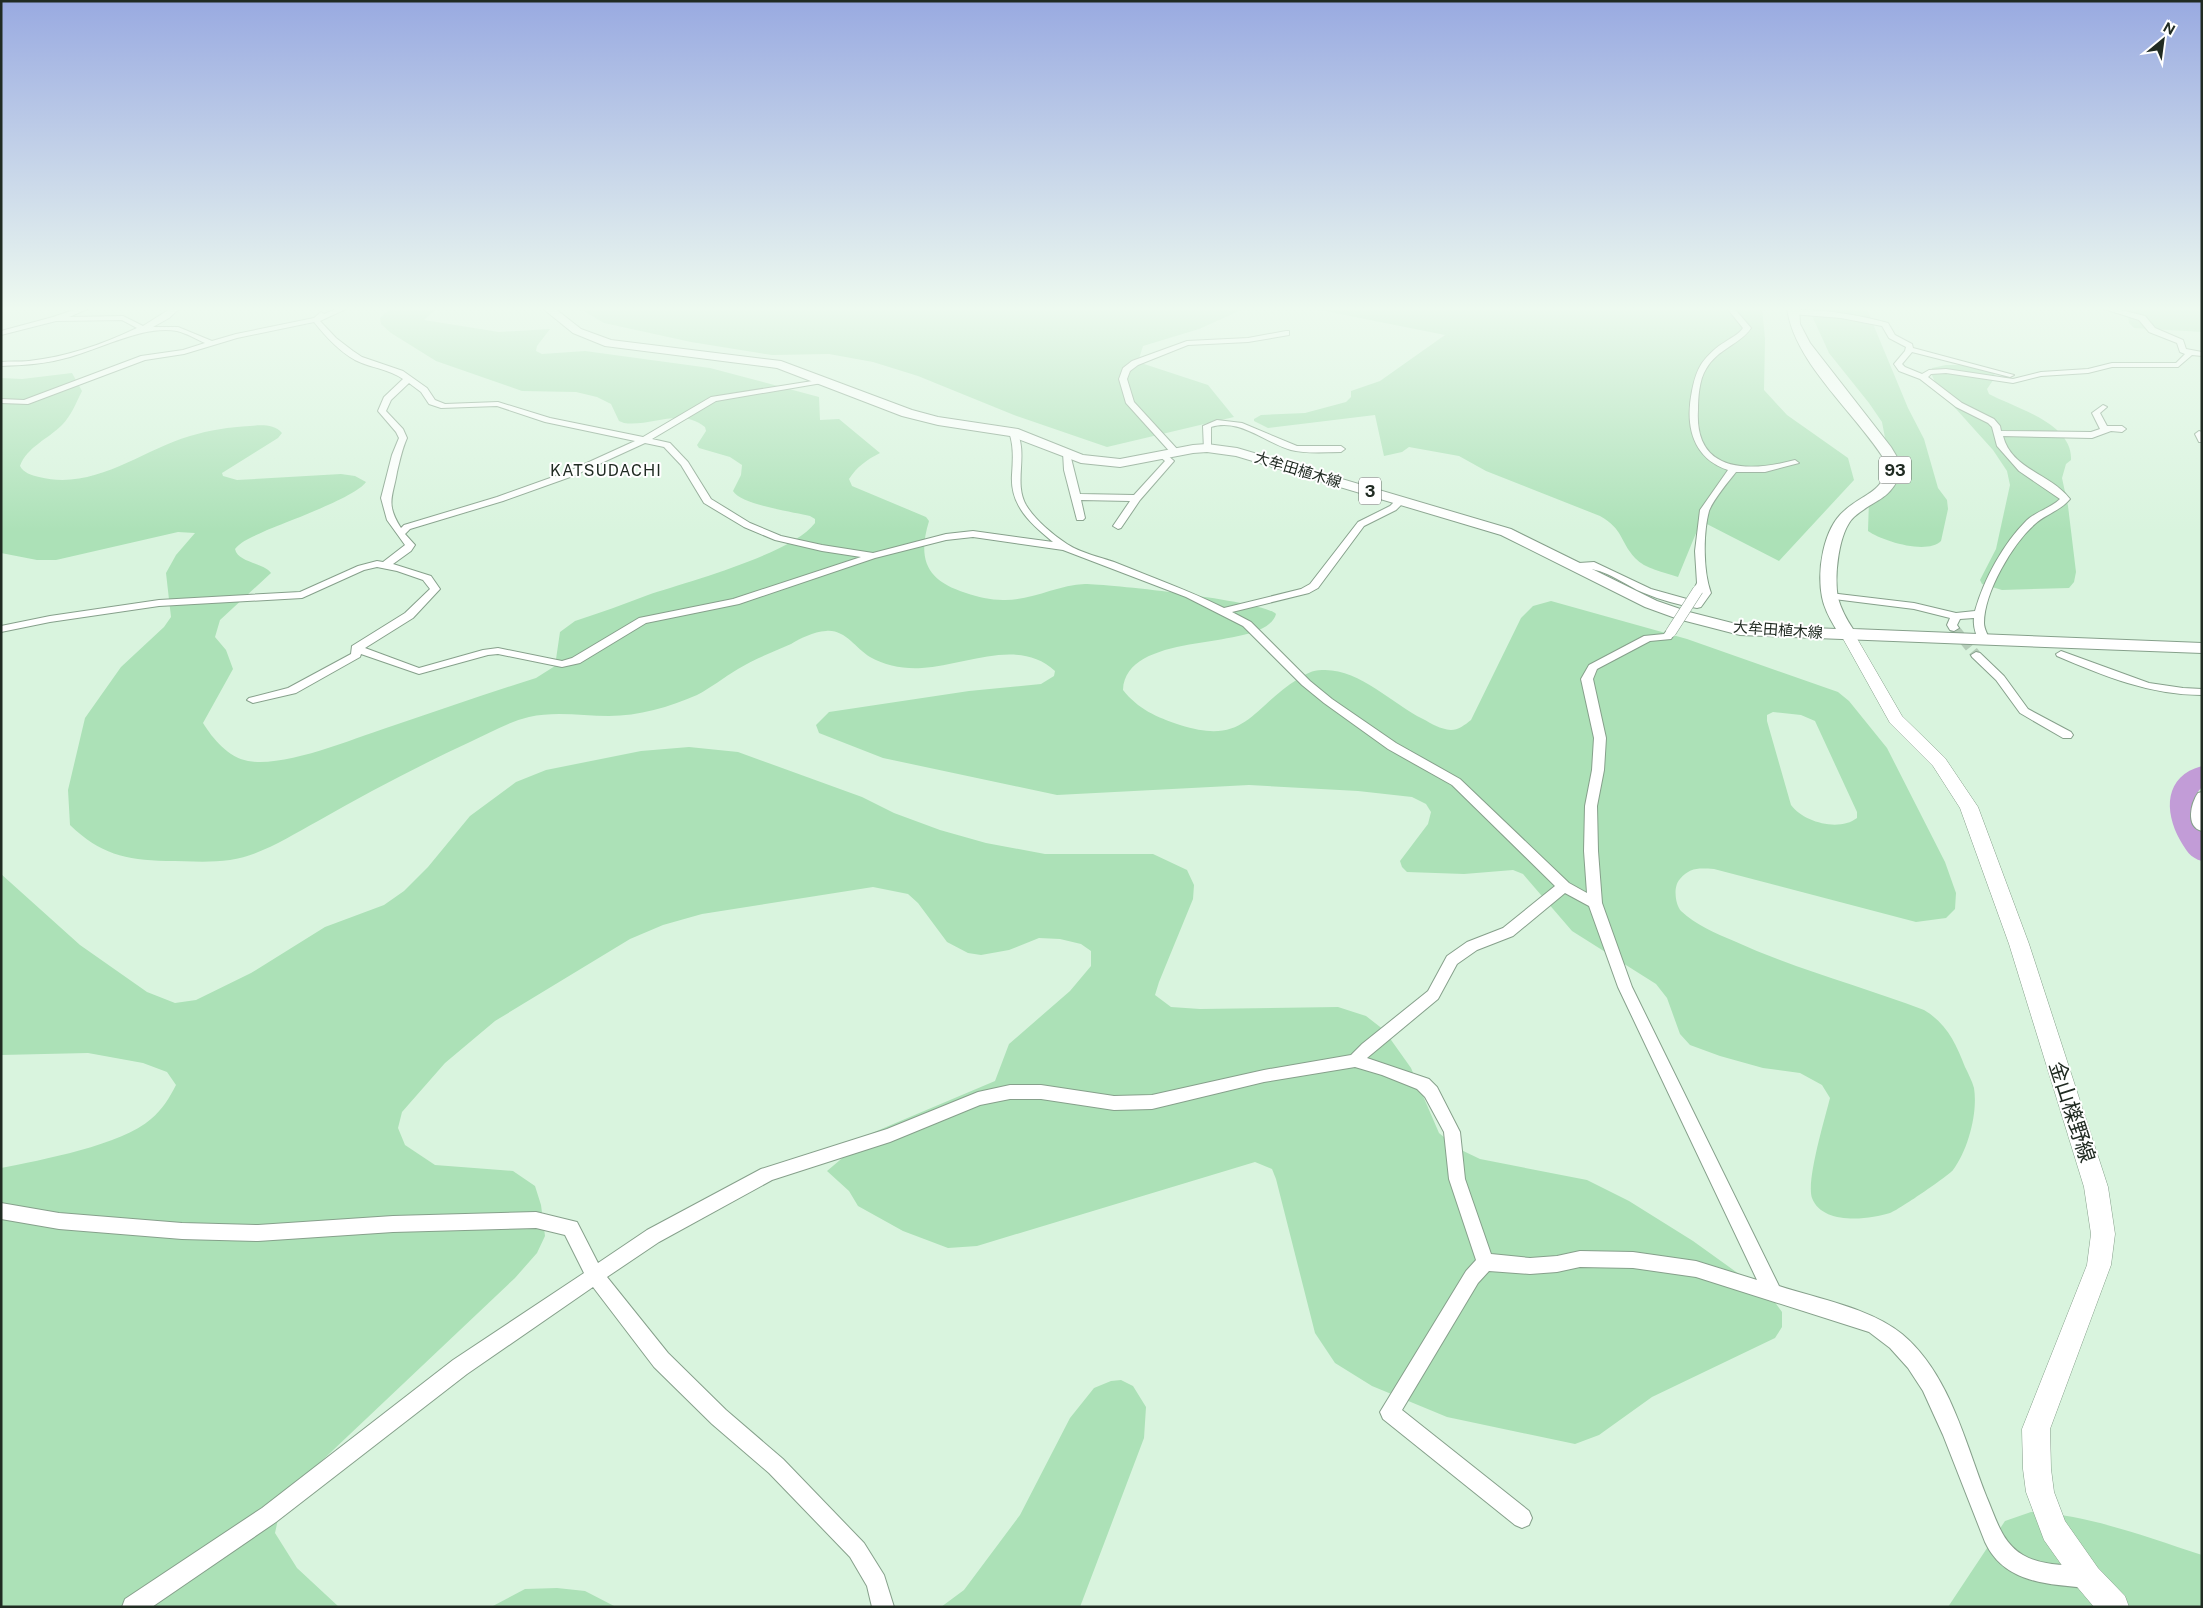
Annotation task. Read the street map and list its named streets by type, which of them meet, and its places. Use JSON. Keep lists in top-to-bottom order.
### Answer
{
  "streets": {
    "main road": [
      "大牟田植木線",
      "93",
      "3",
      "金山檪野線"
    ]
  },
  "crossings": [
    ["大牟田植木線", "93"],
    ["大牟田植木線", "金山檪野線"],
    ["93", "金山檪野線"]
  ],
  "districts": ["KATSUDACHI"],
  "north": "top right"
}
